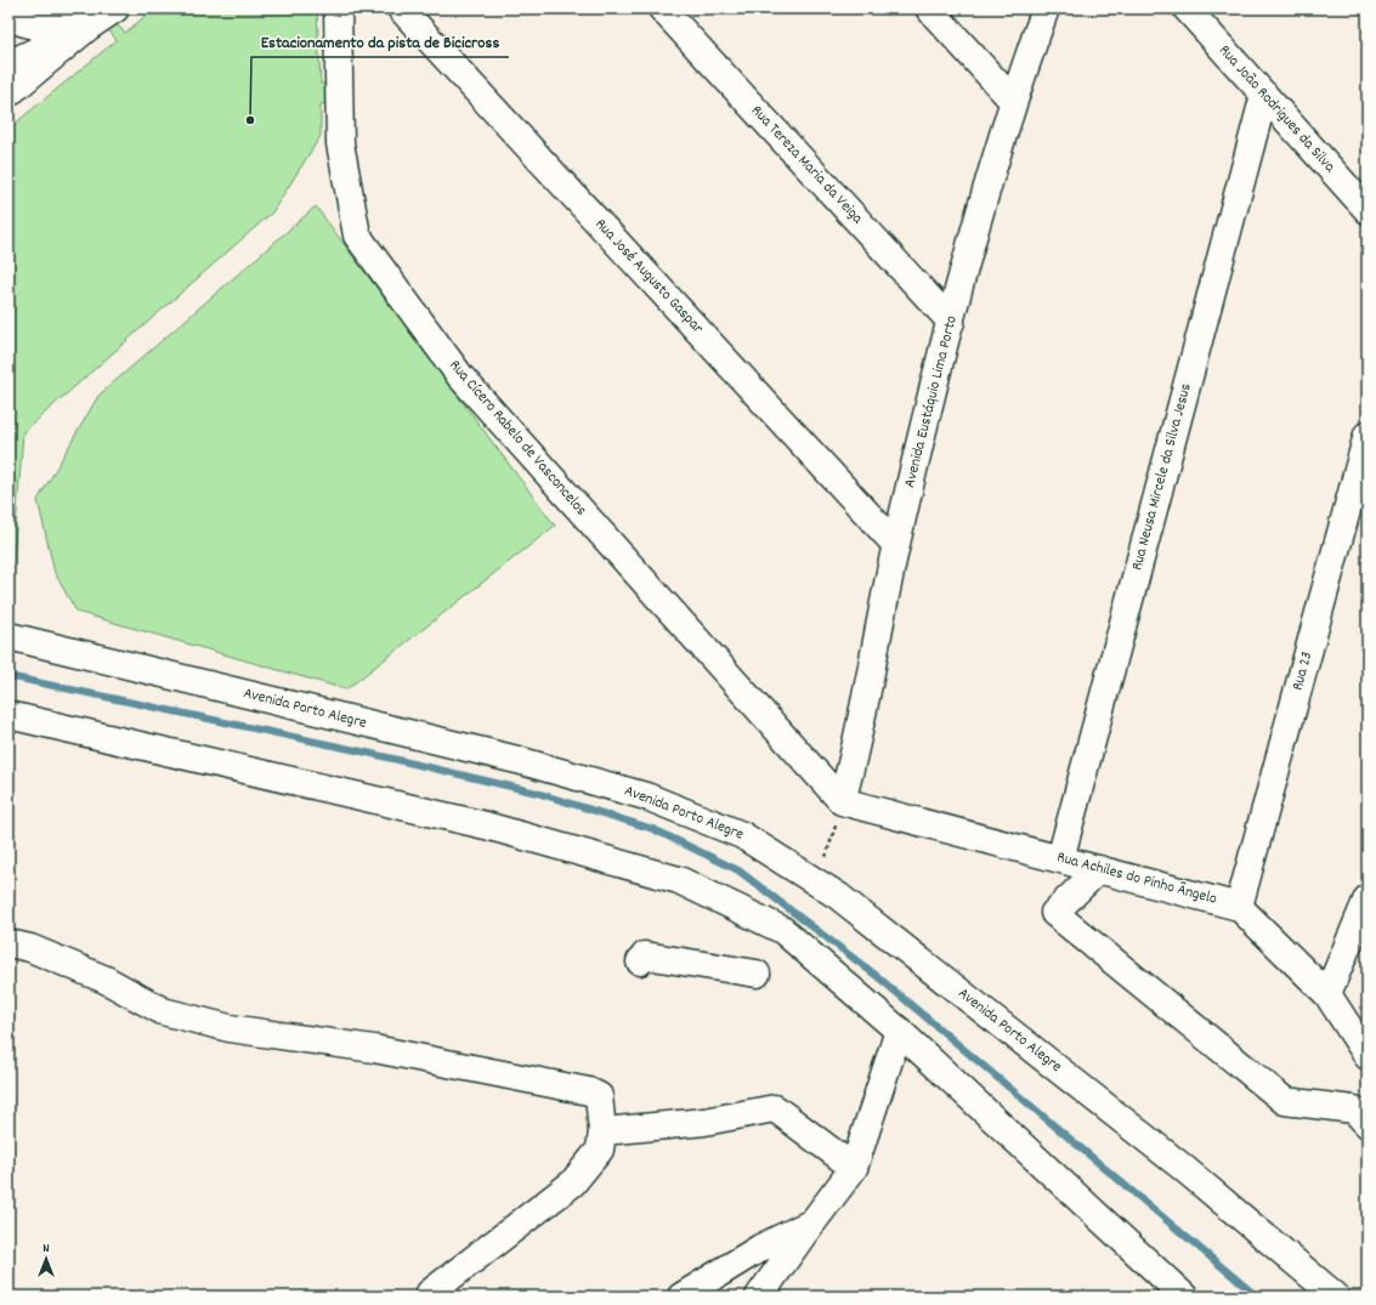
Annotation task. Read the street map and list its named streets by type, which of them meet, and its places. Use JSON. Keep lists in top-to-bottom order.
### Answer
{
  "streets": {
    "street": [
      "Rua João Rodrigues da Silva",
      "Rua Tereza Maria da Veiga",
      "Rua José Augusto Gaspar",
      "Avenida Eustáquio Lima Porto",
      "Rua Cícero Rabelo de Vasconcelos",
      "Rua Neusa Mircele da Silva Jesus",
      "Rua 23",
      "Avenida Porto Alegre",
      "Rua Achiles do Pinho Ângelo"
    ]
  },
  "crossings": [
    ["Rua João Rodrigues da Silva", "Rua Neusa Mircele da Silva Jesus"],
    ["Rua Tereza Maria da Veiga", "Avenida Eustáquio Lima Porto"],
    ["Rua José Augusto Gaspar", "Avenida Eustáquio Lima Porto"],
    ["Avenida Eustáquio Lima Porto", "Rua Cícero Rabelo de Vasconcelos"],
    ["Avenida Eustáquio Lima Porto", "Rua Achiles do Pinho Ângelo"],
    ["Rua Cícero Rabelo de Vasconcelos", "Rua Achiles do Pinho Ângelo"],
    ["Rua Neusa Mircele da Silva Jesus", "Rua Achiles do Pinho Ângelo"],
    ["Rua 23", "Rua Achiles do Pinho Ângelo"]
  ],
  "places": ["Estacionamento da pista de Bicicross"],
  "north": "top"
}
